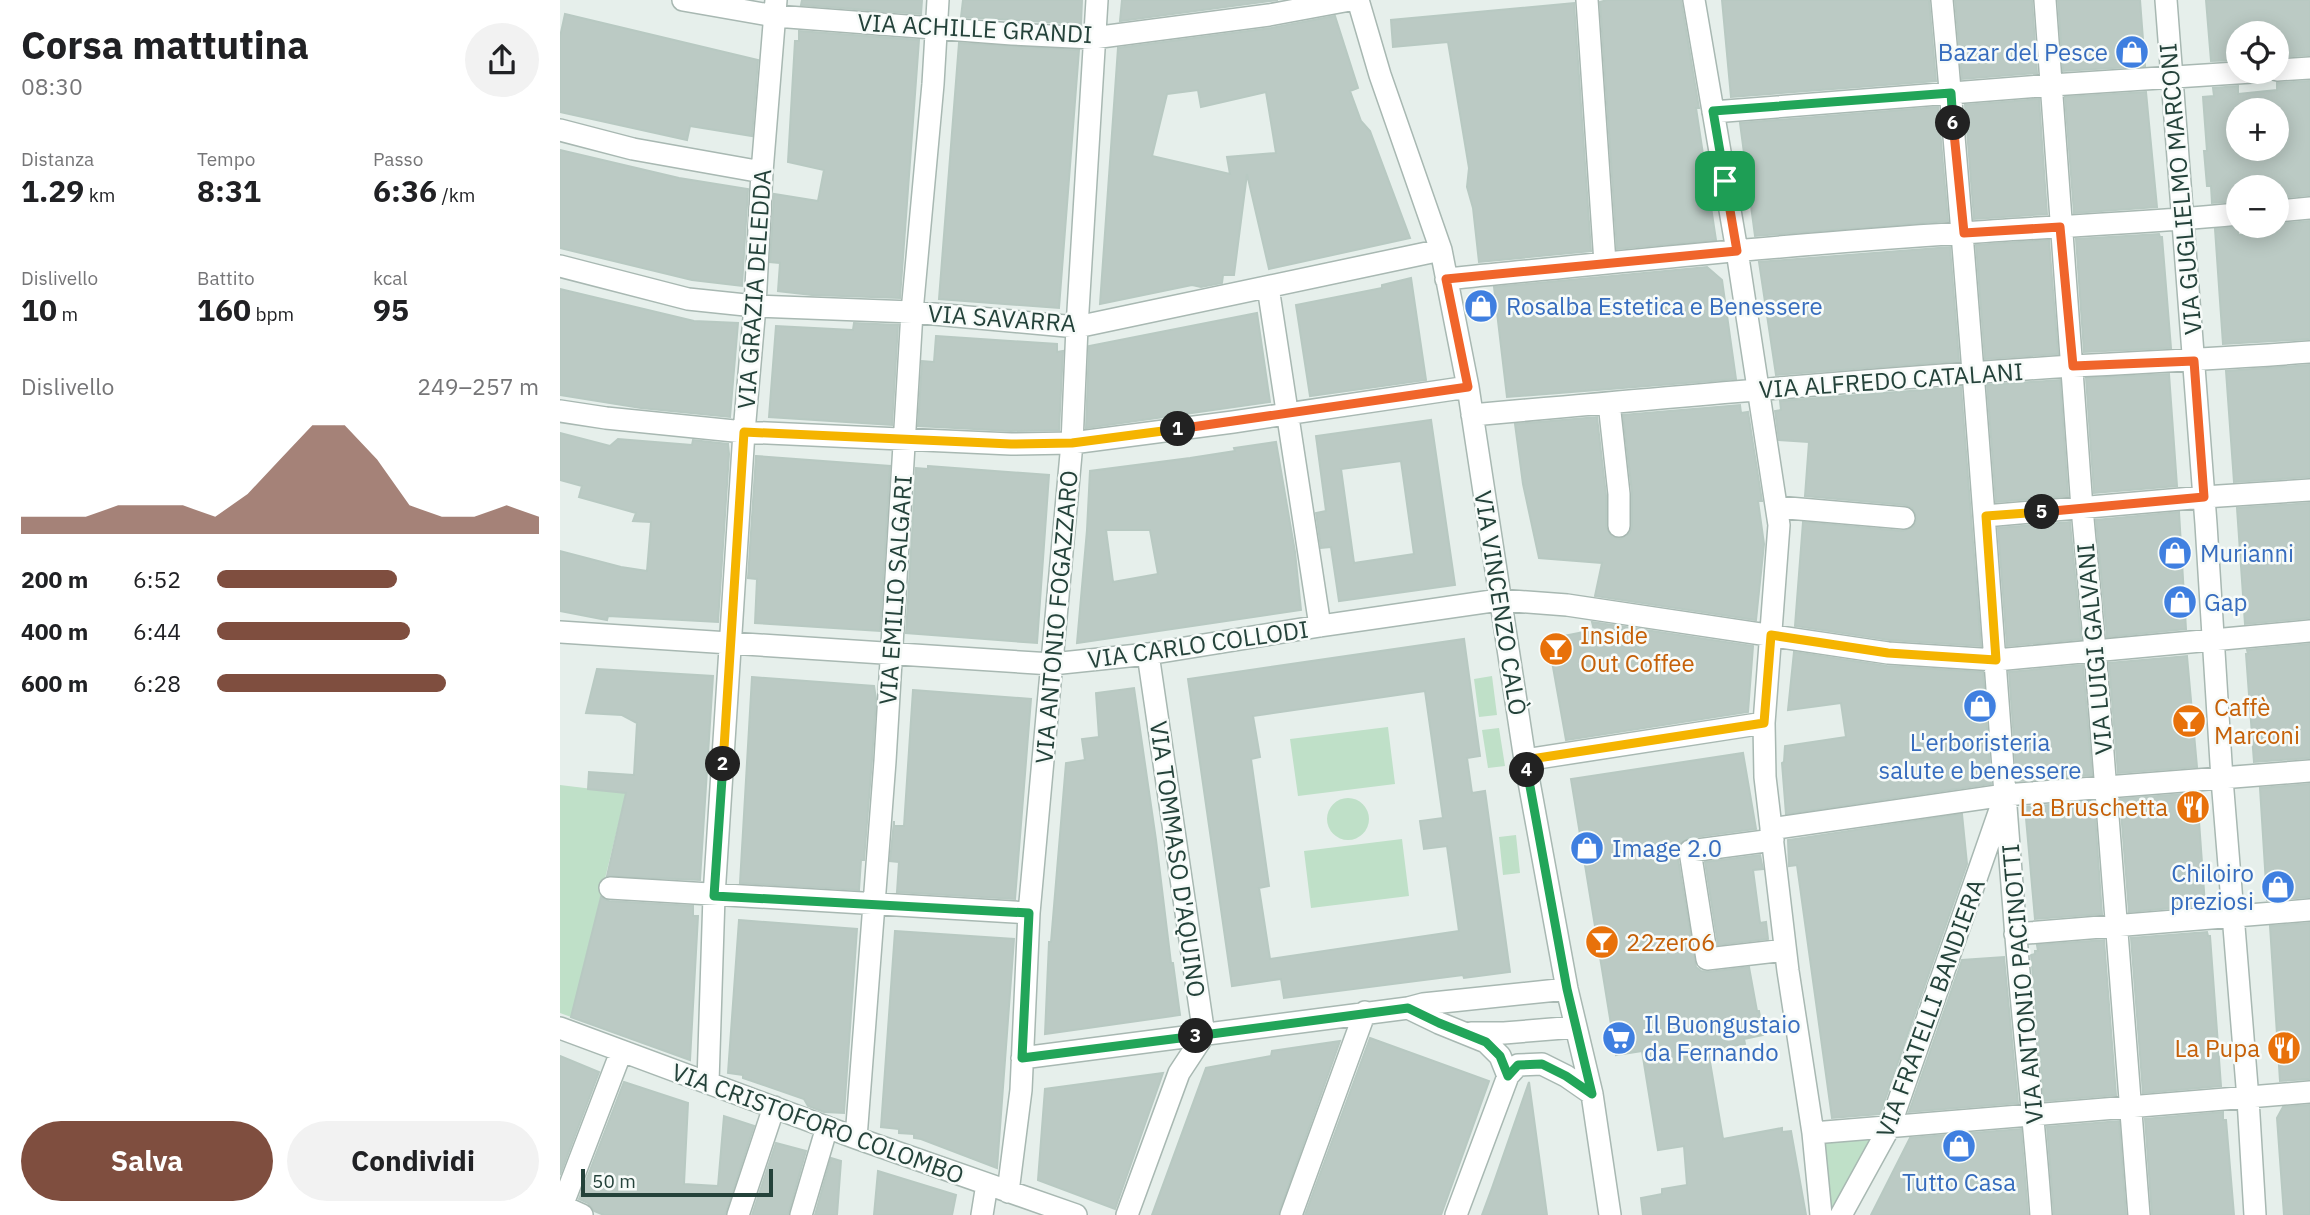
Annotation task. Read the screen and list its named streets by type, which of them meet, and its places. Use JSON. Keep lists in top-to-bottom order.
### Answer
{
  "streets": {
    "street": [
      "VIA ACHILLE GRANDI",
      "VIA GUGLIELMO MARCONI",
      "VIA GRAZIA DELEDDA",
      "VIA SAVARRA",
      "VIA ALFREDO CATALANI",
      "VIA EMILIO SALGARI",
      "VIA VINCENZO CALÒ",
      "VIA ANTONIO FOGAZZARO",
      "VIA CARLO COLLODI",
      "VIA LUIGI GALVANI",
      "VIA TOMMASO D'AQUINO",
      "VIA ANTONIO PACINOTTI",
      "VIA FRATELLI BANDIERA",
      "VIA CRISTOFORO COLOMBO"
    ]
  },
  "crossings": [
    ["VIA ACHILLE GRANDI", "VIA GRAZIA DELEDDA"],
    ["VIA ACHILLE GRANDI", "VIA EMILIO SALGARI"],
    ["VIA ACHILLE GRANDI", "VIA ANTONIO FOGAZZARO"],
    ["VIA GUGLIELMO MARCONI", "VIA ALFREDO CATALANI"],
    ["VIA GUGLIELMO MARCONI", "VIA CARLO COLLODI"],
    ["VIA GRAZIA DELEDDA", "VIA SAVARRA"],
    ["VIA GRAZIA DELEDDA", "VIA CARLO COLLODI"],
    ["VIA GRAZIA DELEDDA", "VIA CRISTOFORO COLOMBO"],
    ["VIA SAVARRA", "VIA EMILIO SALGARI"],
    ["VIA SAVARRA", "VIA VINCENZO CALÒ"],
    ["VIA SAVARRA", "VIA ANTONIO FOGAZZARO"],
    ["VIA ALFREDO CATALANI", "VIA VINCENZO CALÒ"],
    ["VIA ALFREDO CATALANI", "VIA LUIGI GALVANI"],
    ["VIA ALFREDO CATALANI", "VIA ANTONIO PACINOTTI"],
    ["VIA EMILIO SALGARI", "VIA CARLO COLLODI"],
    ["VIA EMILIO SALGARI", "VIA CRISTOFORO COLOMBO"],
    ["VIA VINCENZO CALÒ", "VIA CARLO COLLODI"],
    ["VIA ANTONIO FOGAZZARO", "VIA CARLO COLLODI"],
    ["VIA ANTONIO FOGAZZARO", "VIA CRISTOFORO COLOMBO"],
    ["VIA CARLO COLLODI", "VIA LUIGI GALVANI"],
    ["VIA CARLO COLLODI", "VIA TOMMASO D'AQUINO"],
    ["VIA CARLO COLLODI", "VIA ANTONIO PACINOTTI"],
    ["VIA ANTONIO PACINOTTI", "VIA FRATELLI BANDIERA"]
  ],
  "places": {
    "shop": [
      "Bazar del Pesce",
      "Rosalba Estetica e Benessere",
      "Murianni",
      "Gap",
      "L'erboristeria salute e benessere",
      "Image 2.0",
      "Chiloiro preziosi",
      "Tutto Casa"
    ],
    "bar": ["Inside Out Coffee", "Caffè Marconi", "22zero6"],
    "restaurant": ["La Bruschetta", "La Pupa"],
    "supermarket": ["Il Buongustaio da Fernando"]
  },
  "scale_bar": "50 m",
  "page": {
    "heading": ["Corsa mattutina", "08:30"],
    "map_buttons": ["+", "−"],
    "pins": [
      "6",
      "1",
      "5",
      "2",
      "4",
      "3"
    ],
    "stats": [
      ["Distanza", "1.29 km"],
      ["Tempo", "8:31"],
      ["Passo", "6:36 /km"],
      ["Dislivello", "10 m"],
      ["Battito", "160 bpm"],
      ["kcal", "95"]
    ],
    "chart": ["Dislivello", "249–257 m"],
    "list": [
      {
        "name": "200 m",
        "note": "6:52"
      },
      {
        "name": "400 m",
        "note": "6:44"
      },
      {
        "name": "600 m",
        "note": "6:28"
      }
    ],
    "buttons": ["Salva", "Condividi"],
    "scale": "50 m"
  }
}
